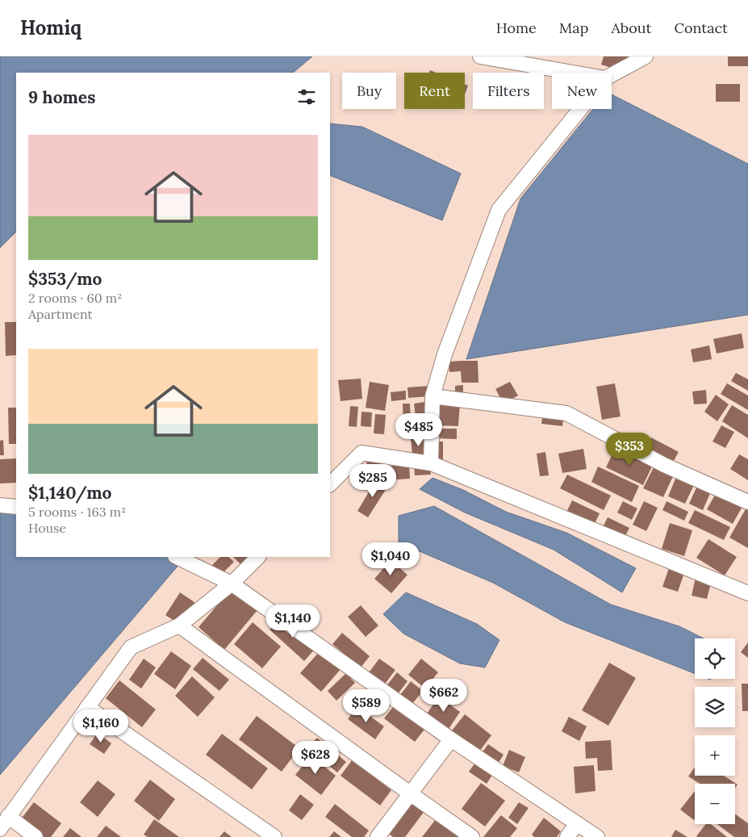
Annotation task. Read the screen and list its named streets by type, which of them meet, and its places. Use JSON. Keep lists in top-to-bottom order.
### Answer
{
  "page": {
    "header": "Homiq",
    "nav": [
      "Home",
      "Map",
      "About",
      "Contact"
    ],
    "chip": [
      "Buy",
      "Rent",
      "Filters",
      "New"
    ],
    "heading": "9 homes",
    "list": [
      {
        "name": "$353/mo",
        "note": "2 rooms · 60 m² · Apartment"
      },
      {
        "name": "$1,140/mo",
        "note": "5 rooms · 163 m² · House"
      }
    ],
    "price": [
      "$485",
      "$353",
      "$285",
      "$1,040",
      "$1,140",
      "$662",
      "$589",
      "$1,160",
      "$628"
    ],
    "map_buttons": ["+", "−"]
  }
}
